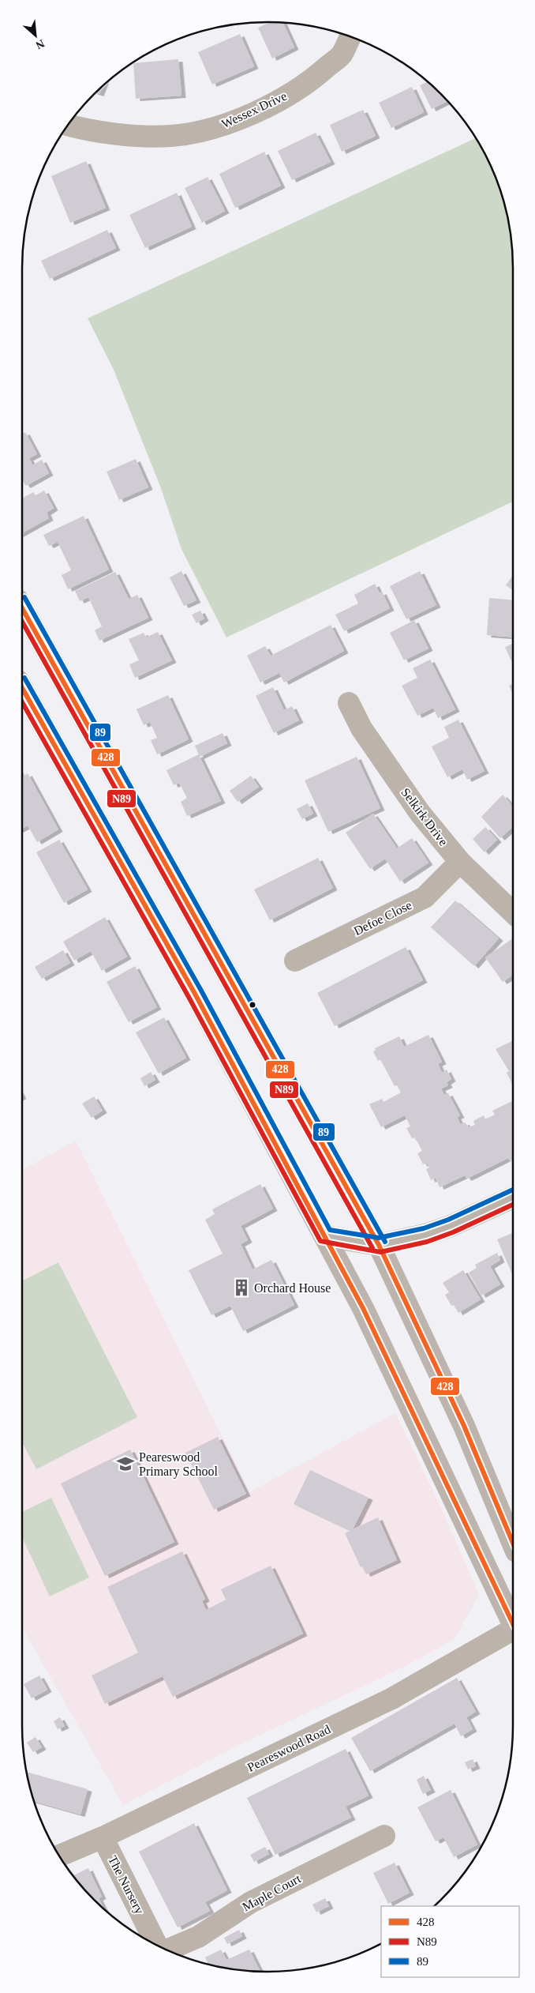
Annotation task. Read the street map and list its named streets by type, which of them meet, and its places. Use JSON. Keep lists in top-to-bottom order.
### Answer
{
  "streets": {
    "street": [
      "Wessex Drive",
      "Selkirk Drive",
      "Defoe Close",
      "Peareswood Road",
      "The Nursery",
      "Maple Court"
    ]
  },
  "crossings": [
    ["Selkirk Drive", "Defoe Close"],
    ["Peareswood Road", "The Nursery"]
  ],
  "places": {
    "building": ["Orchard House"],
    "school or university": ["Peareswood Primary School"]
  },
  "lines": ["transit line 89", "transit line 428", "transit line N89"],
  "legend": ["428", "N89", "89"],
  "north": "bottom right"
}
